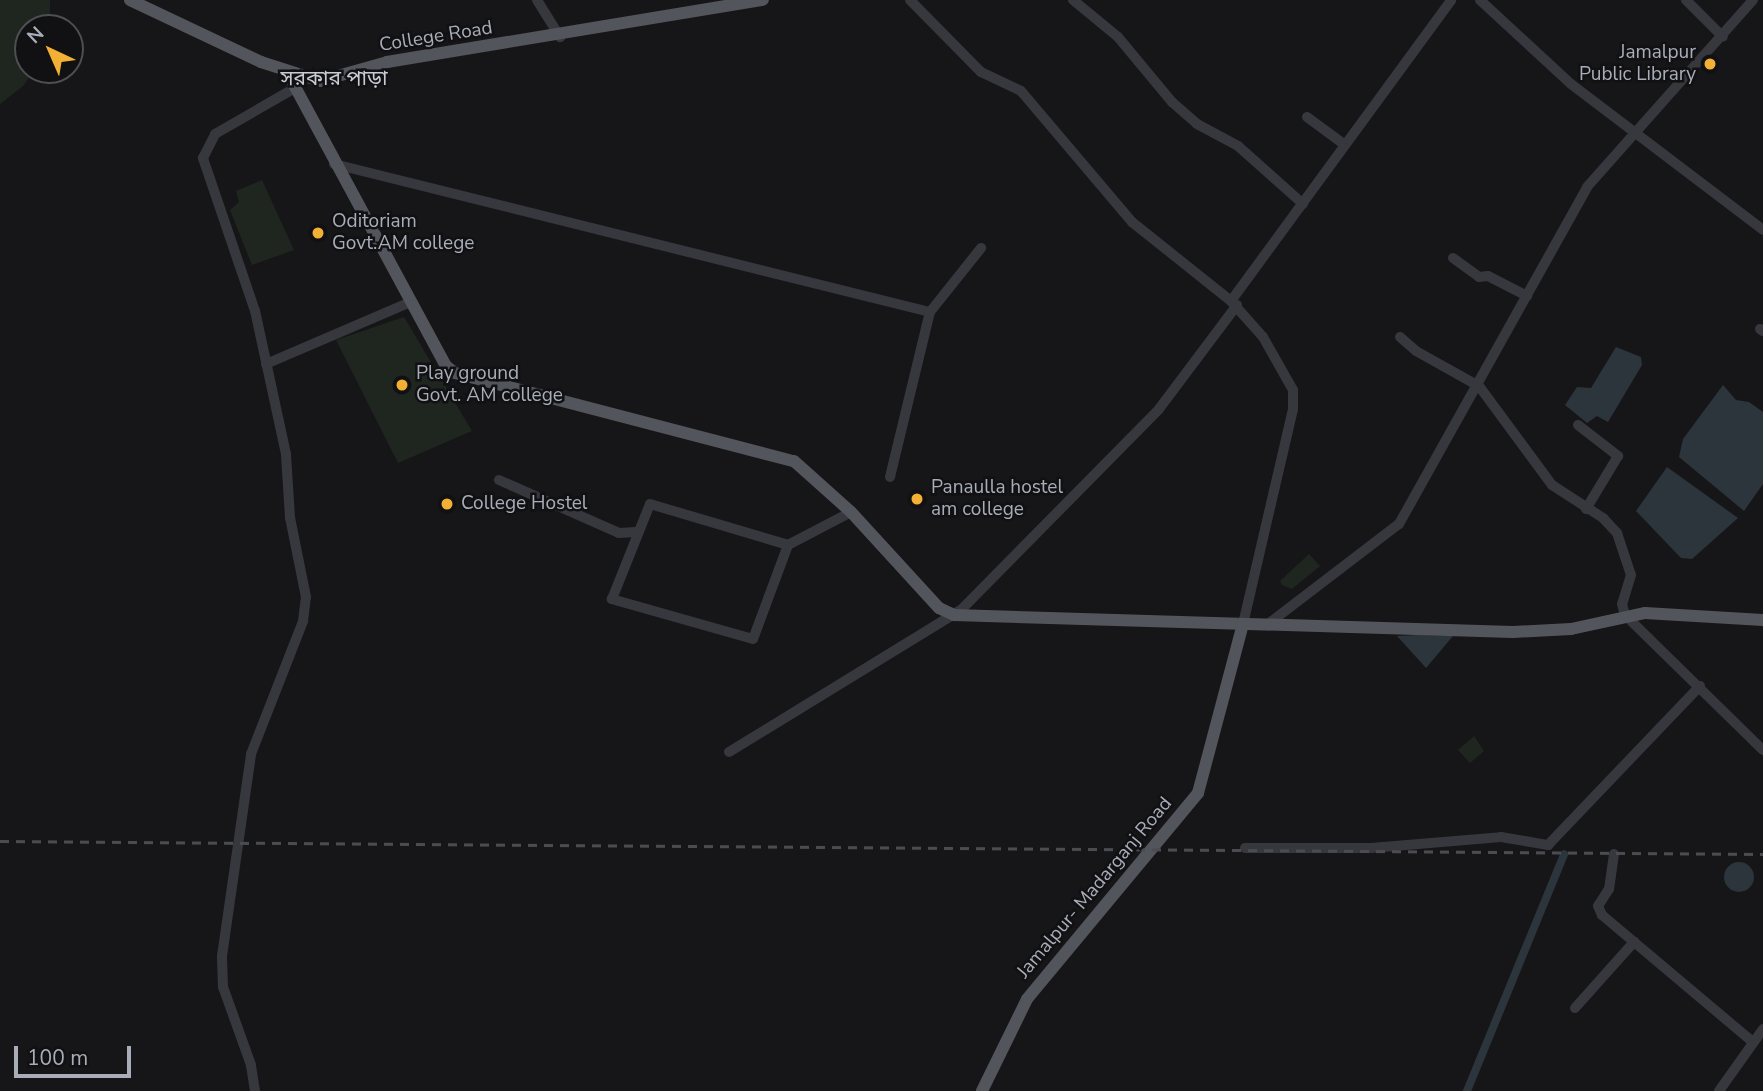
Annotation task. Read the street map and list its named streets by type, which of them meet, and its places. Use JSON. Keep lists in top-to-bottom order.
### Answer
{
  "streets": {
    "main road": ["College Road", "Jamalpur- Madarganj Road"]
  },
  "districts": ["সরকার পাড়া"],
  "places": [
    "Jamalpur Public Library",
    "Oditoriam Govt.AM college",
    "Play ground Govt. AM college",
    "Panaulla hostel am college",
    "College Hostel"
  ],
  "scale_bar": "100 m",
  "north": "top left"
}
